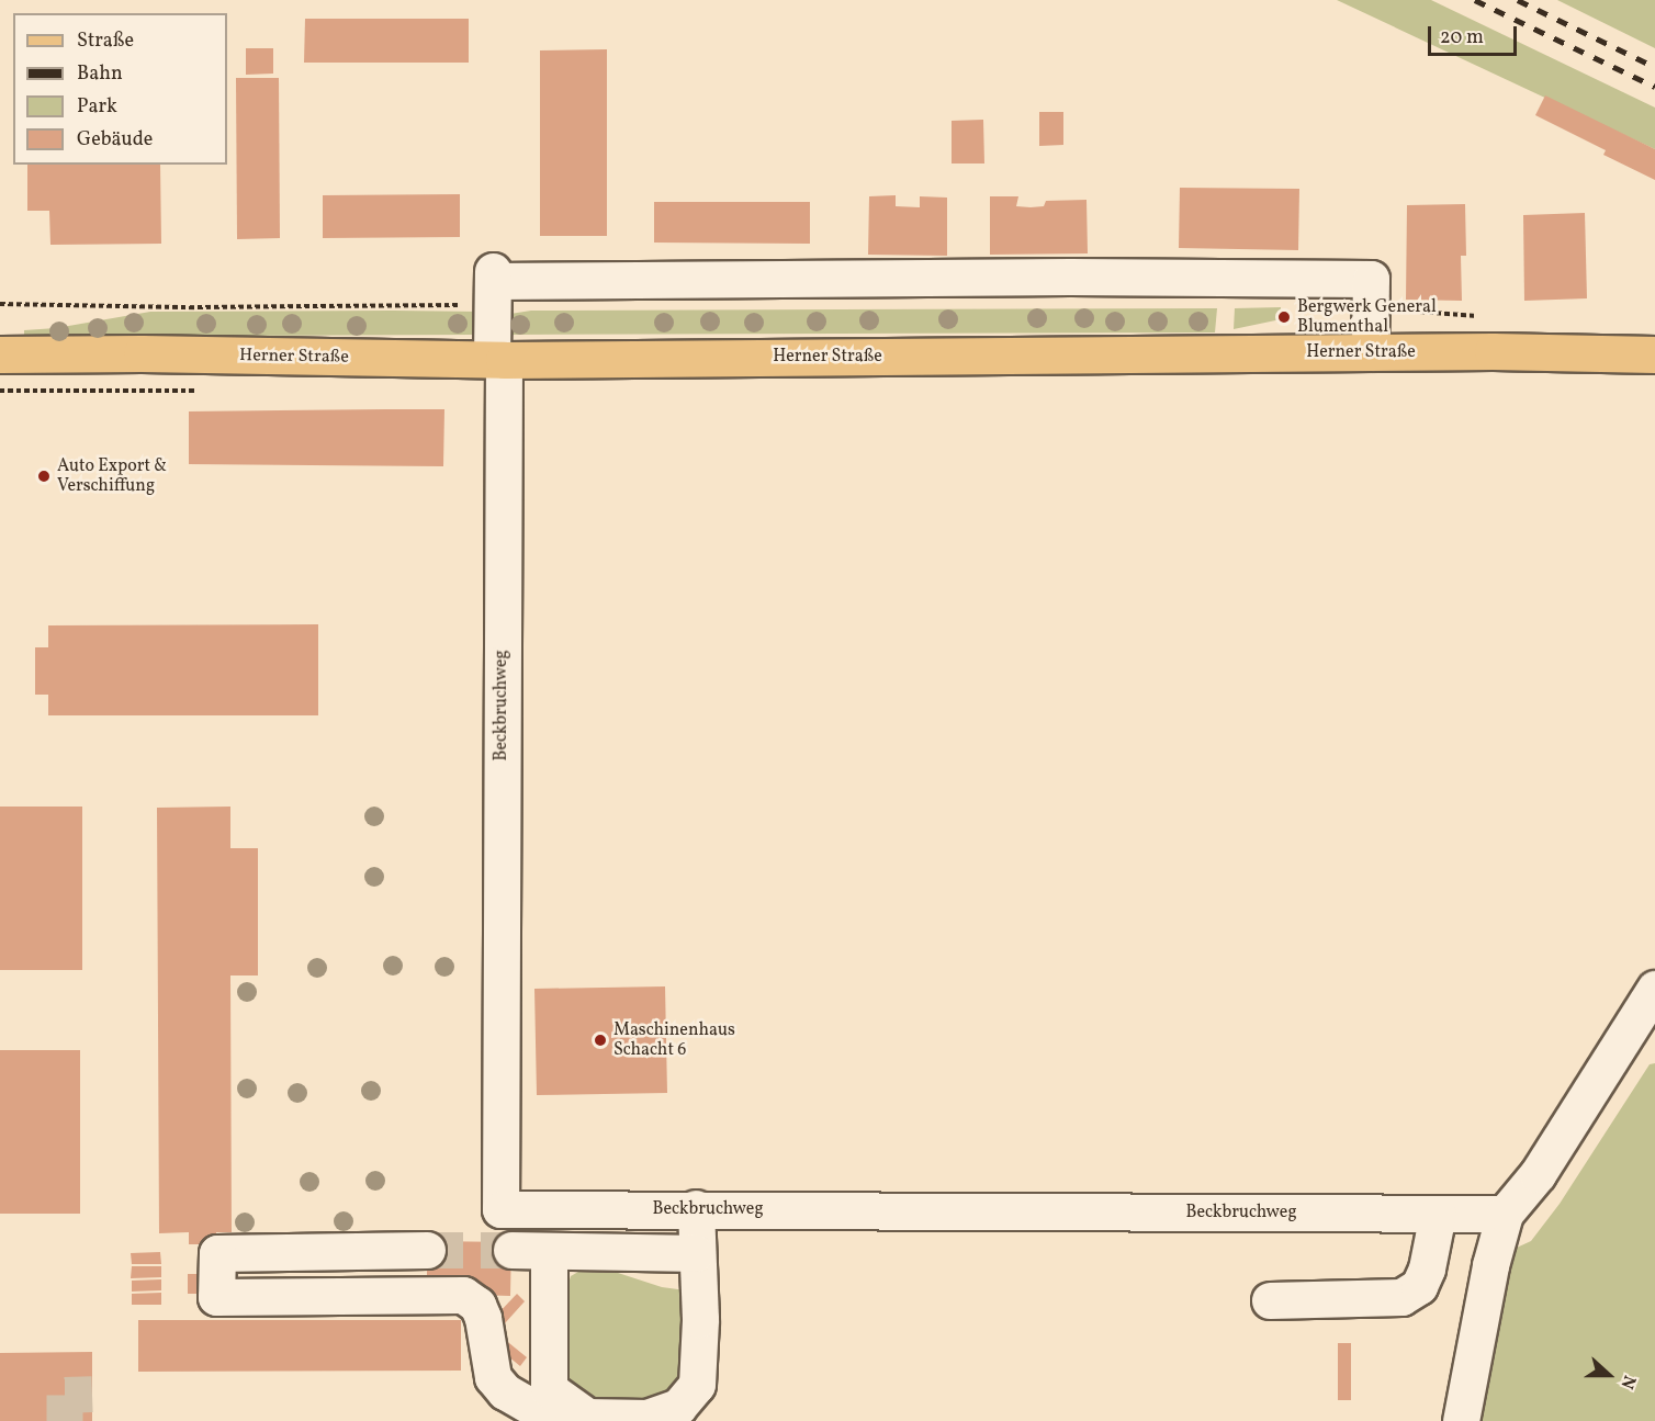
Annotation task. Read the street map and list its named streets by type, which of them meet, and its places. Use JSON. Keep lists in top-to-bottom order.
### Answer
{
  "streets": {
    "main road": ["Herner Straße"],
    "street": ["Beckbruchweg"]
  },
  "crossings": [
    ["Herner Straße", "Beckbruchweg"]
  ],
  "places": ["Bergwerk General Blumenthal", "Auto Export & Verschiffung", "Maschinenhaus Schacht 6"],
  "legend": [
    "Straße",
    "Bahn",
    "Park",
    "Gebäude"
  ],
  "scale_bar": "20 m",
  "north": "right"
}
